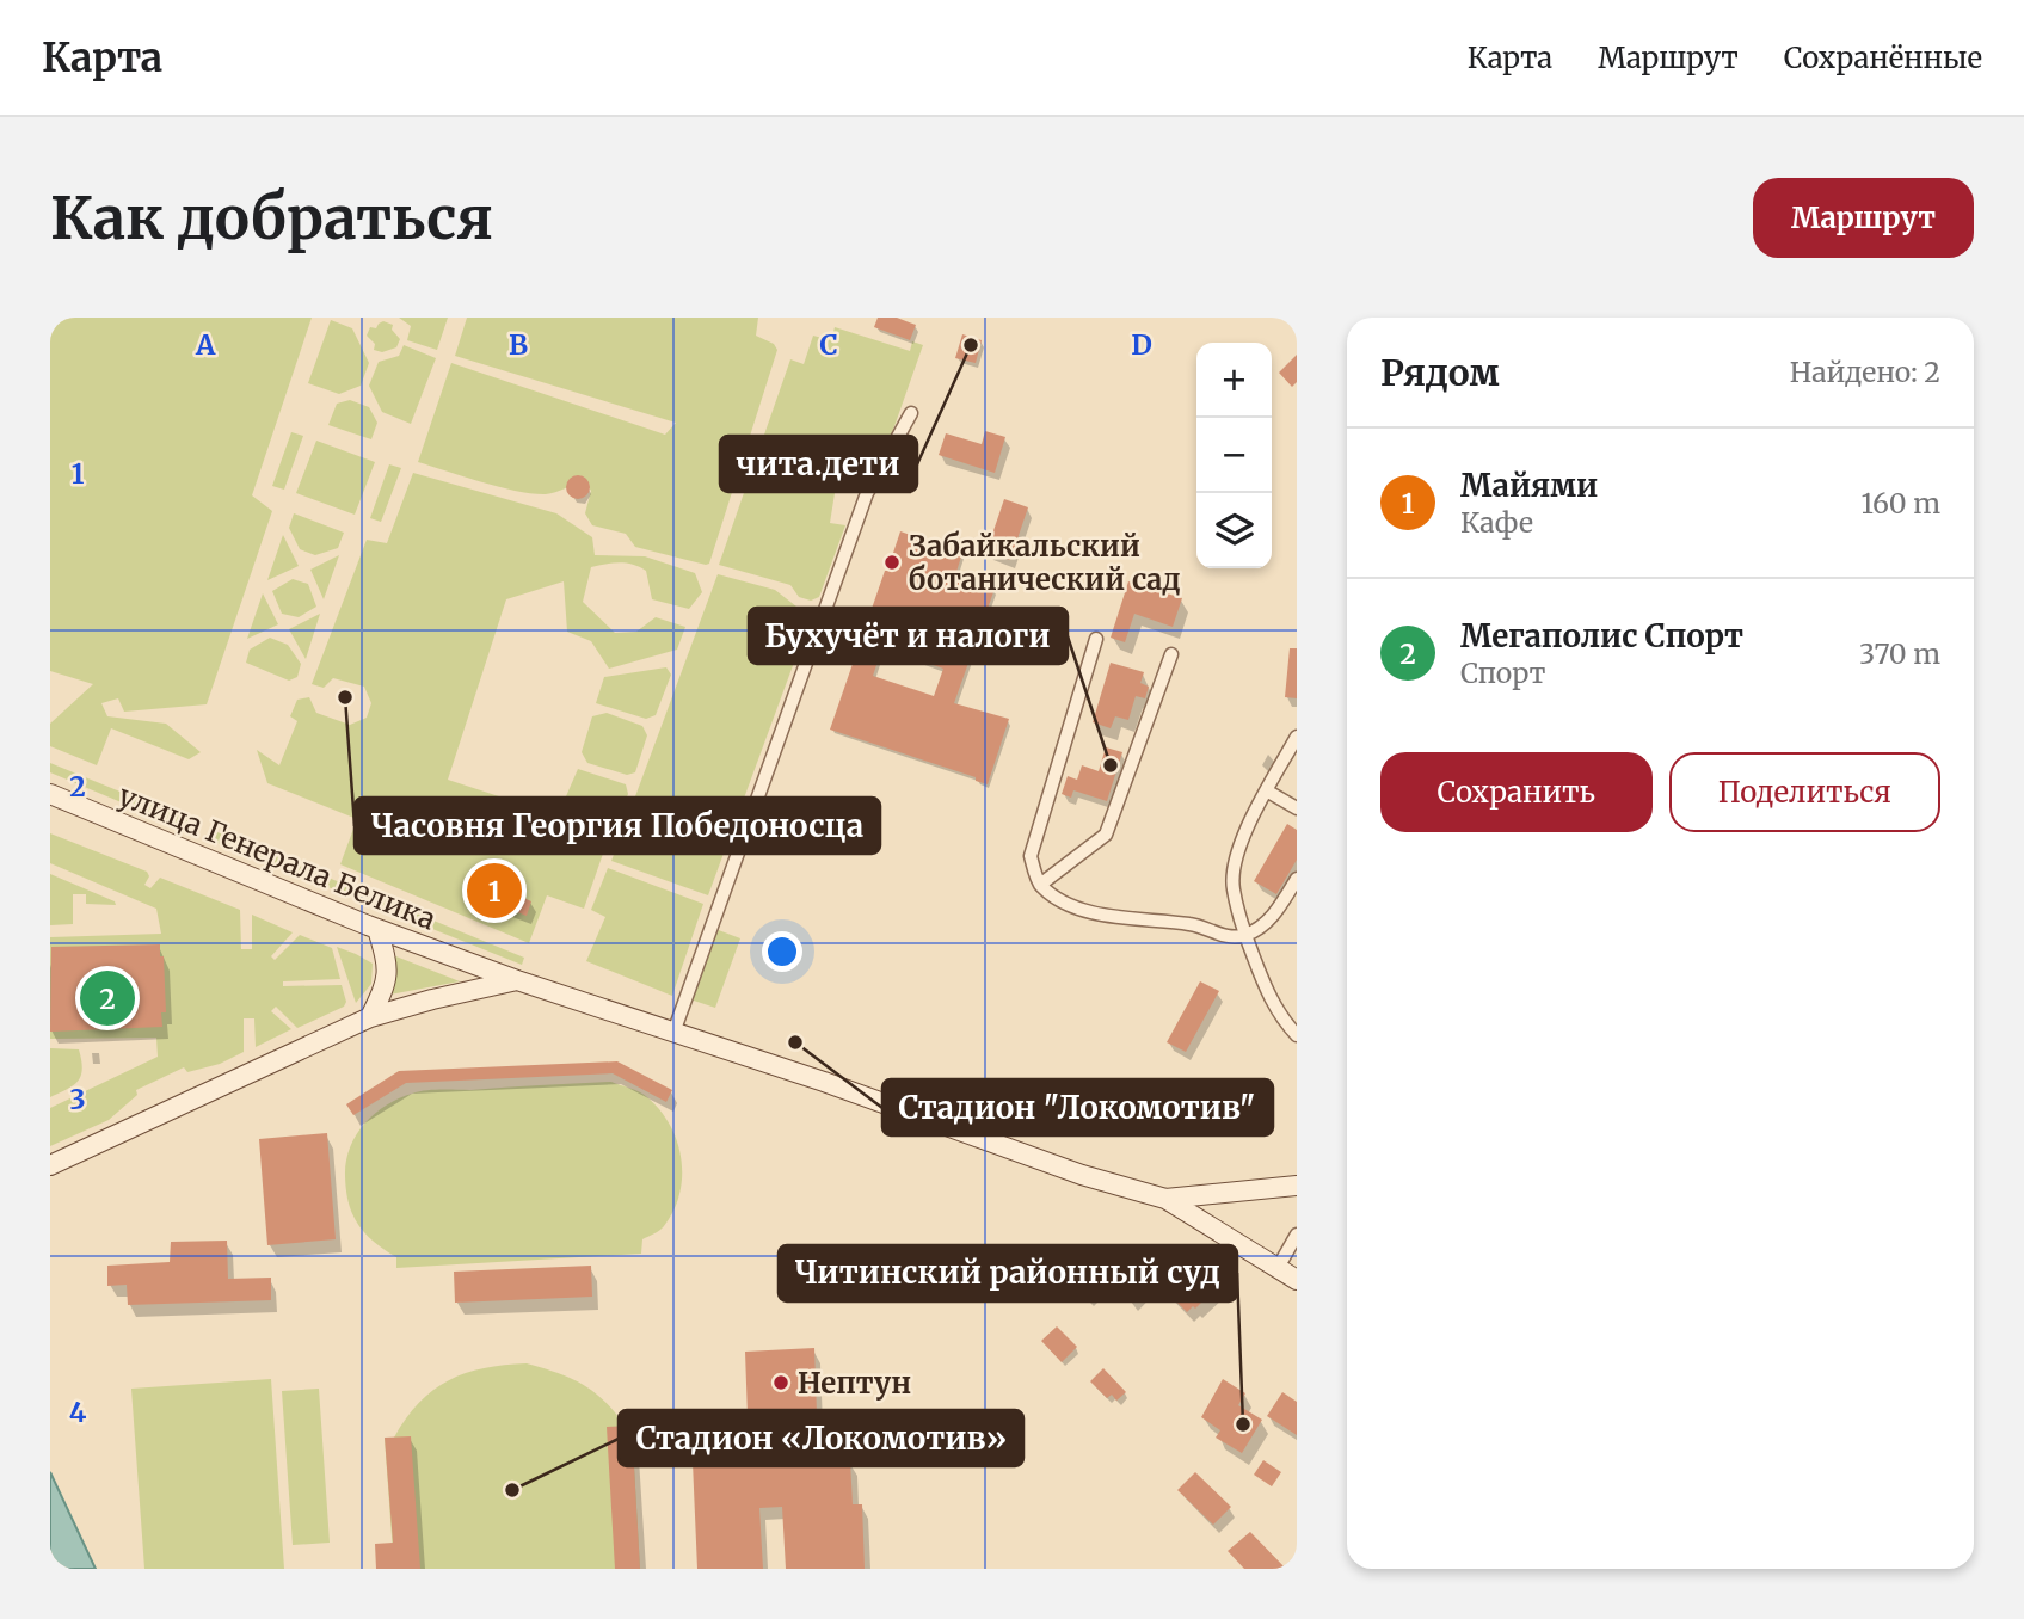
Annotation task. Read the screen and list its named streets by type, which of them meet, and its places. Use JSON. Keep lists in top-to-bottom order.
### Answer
{
  "streets": {
    "main road": ["улица Генерала Белика"]
  },
  "places": [
    "чита.дети",
    "Забайкальский ботанический сад",
    "Часовня Георгия Победоносца",
    "Бухучёт и налоги",
    "Стадион \"Локомотив\"",
    "Нептун",
    "Читинский районный суд",
    "Стадион «Локомотив»"
  ],
  "page": {
    "header": "Карта",
    "nav": ["Карта", "Маршрут", "Сохранённые"],
    "buttons": [
      "Маршрут",
      ["Сохранить", "Поделиться"]
    ],
    "title": "Как добраться",
    "heading": ["Рядом", "Найдено: 2"],
    "map_buttons": ["+", "−"],
    "list": [
      {
        "mark": "1",
        "name": "Майями",
        "note": "Кафе",
        "value": "160 m"
      },
      {
        "mark": "2",
        "name": "Мегаполис Спорт",
        "note": "Спорт",
        "value": "370 m"
      }
    ],
    "pins": ["1", "2"]
  },
  "grid": {
    "columns": [
      "A",
      "B",
      "C",
      "D"
    ],
    "rows": [
      "1",
      "2",
      "3",
      "4"
    ]
  }
}
